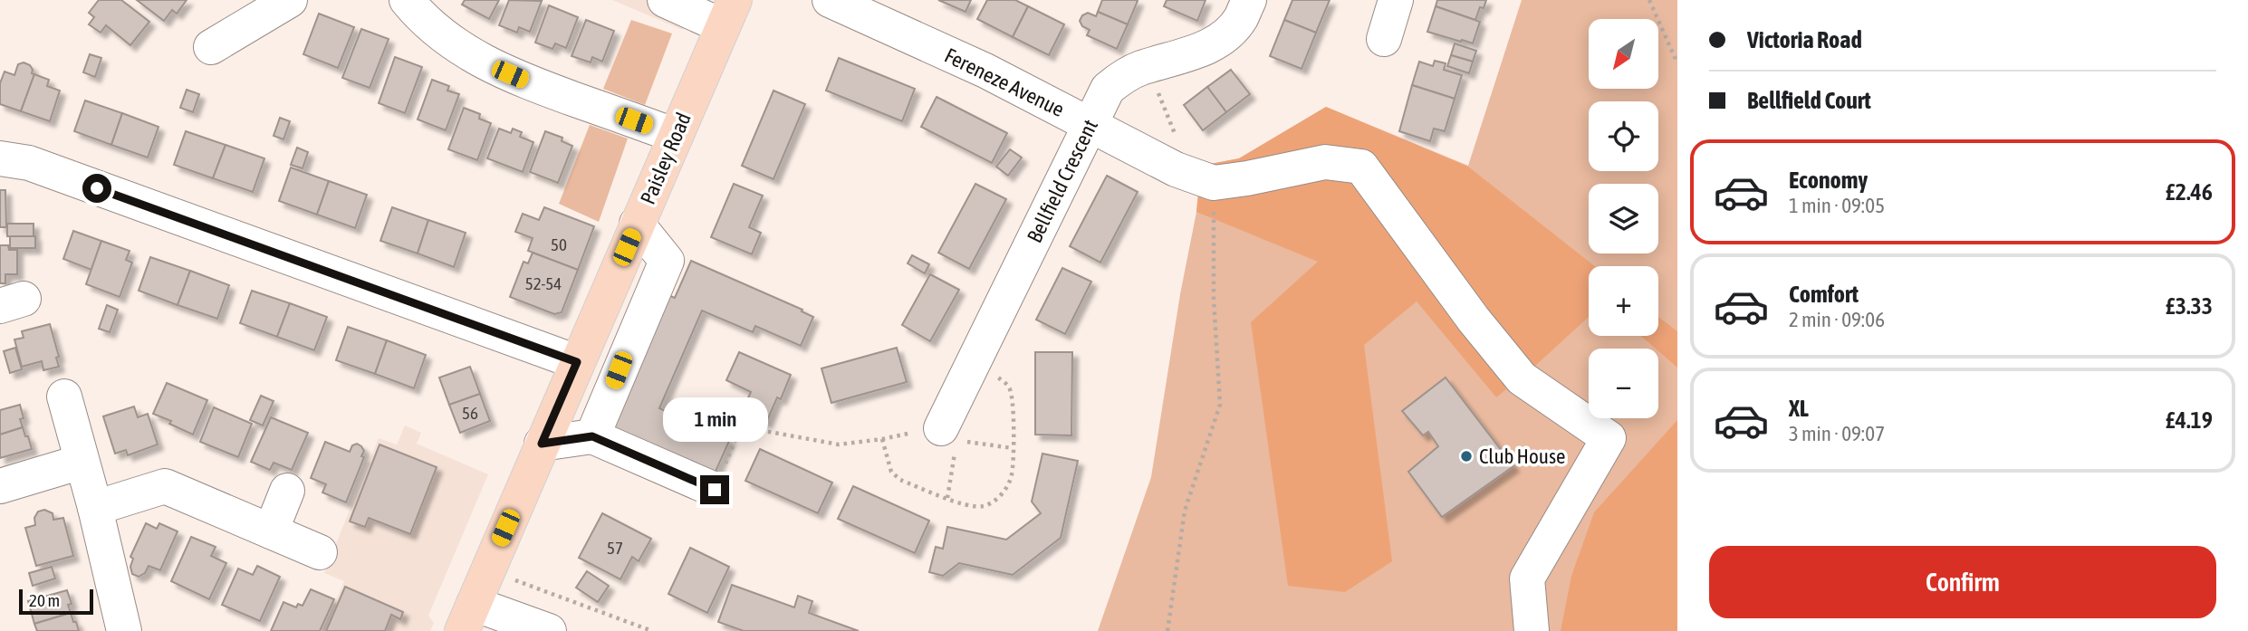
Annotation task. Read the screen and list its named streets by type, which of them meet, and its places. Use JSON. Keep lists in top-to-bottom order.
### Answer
{
  "streets": {
    "main road": ["Paisley Road"],
    "street": ["Fereneze Avenue", "Bellfield Crescent"]
  },
  "crossings": [
    ["Fereneze Avenue", "Bellfield Crescent"]
  ],
  "places": ["Club House"],
  "house_numbers": [
    "50",
    "52-54",
    "56",
    "57"
  ],
  "scale_bar": "20 m",
  "north": "bottom left",
  "page": {
    "banner": ["Victoria Road", "Bellfield Court"],
    "map_buttons": ["+", "−"],
    "list": [
      {
        "name": "Economy",
        "note": "1 min · 09:05",
        "value": "£2.46"
      },
      {
        "name": "Comfort",
        "note": "2 min · 09:06",
        "value": "£3.33"
      },
      {
        "name": "XL",
        "note": "3 min · 09:07",
        "value": "£4.19"
      }
    ],
    "bubble": "1 min",
    "buttons": "Confirm",
    "scale": "20 m"
  }
}
